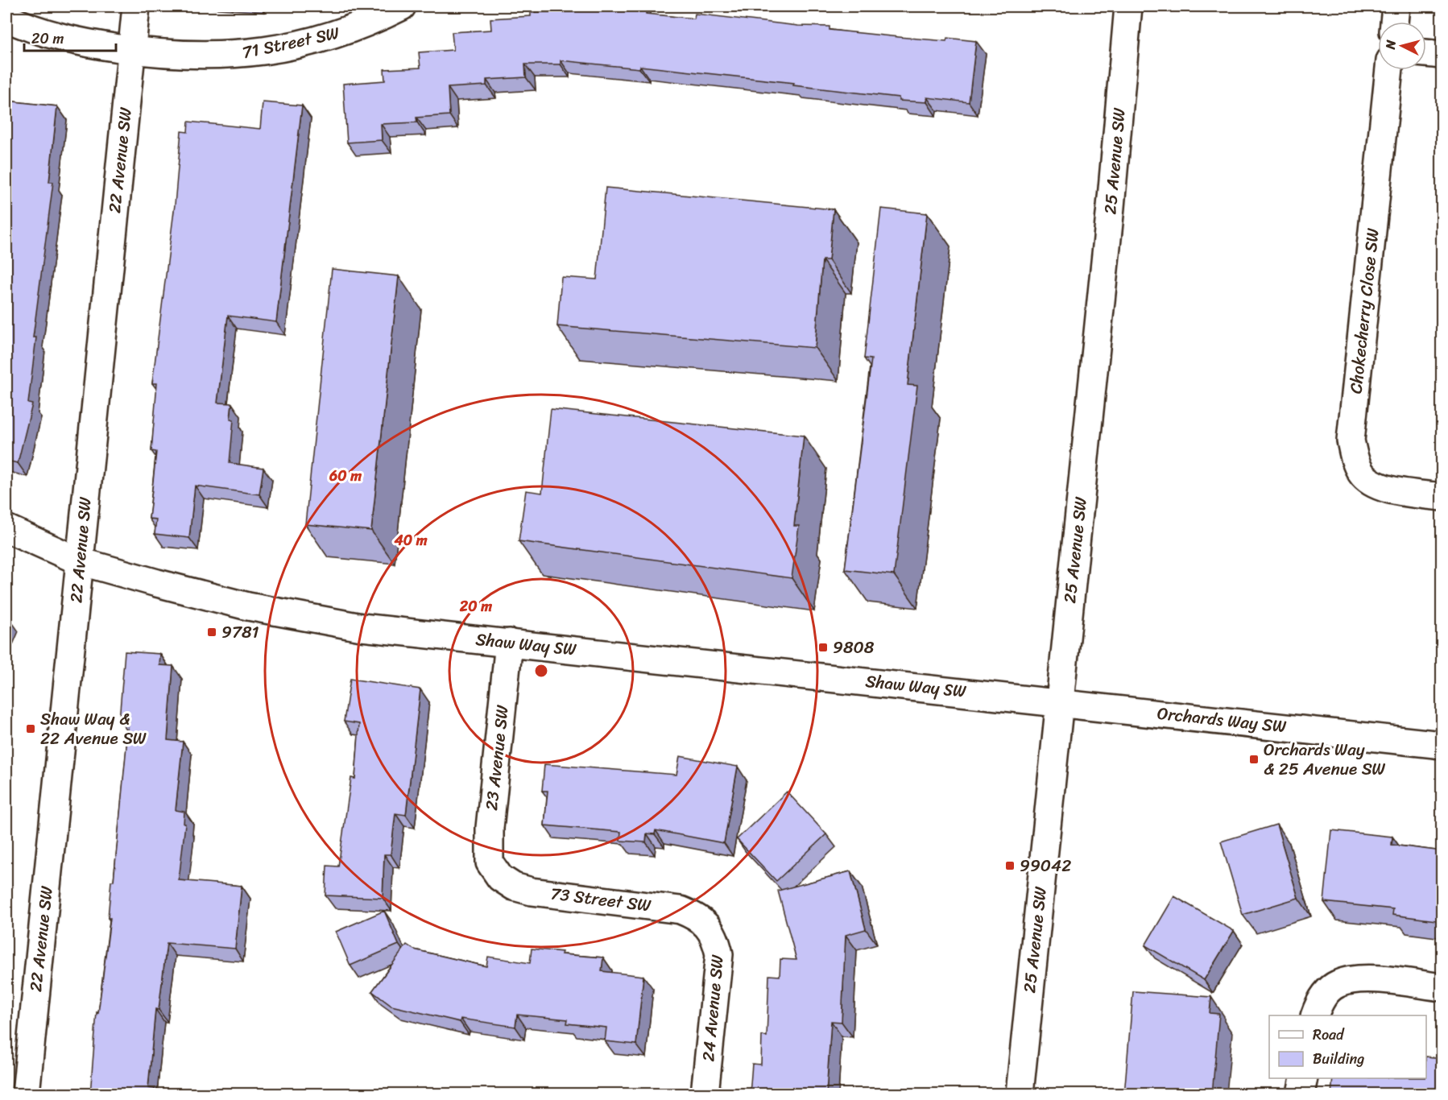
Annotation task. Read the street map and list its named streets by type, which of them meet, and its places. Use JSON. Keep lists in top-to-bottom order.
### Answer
{
  "streets": {
    "street": [
      "71 Street SW",
      "22 Avenue SW",
      "25 Avenue SW",
      "Chokecherry Close SW",
      "Shaw Way SW",
      "Orchards Way SW",
      "23 Avenue SW",
      "73 Street SW",
      "24 Avenue SW"
    ]
  },
  "crossings": [
    ["71 Street SW", "22 Avenue SW"],
    ["22 Avenue SW", "Shaw Way SW"],
    ["25 Avenue SW", "Shaw Way SW"],
    ["25 Avenue SW", "Orchards Way SW"],
    ["Shaw Way SW", "Orchards Way SW"],
    ["Shaw Way SW", "23 Avenue SW"],
    ["23 Avenue SW", "73 Street SW"],
    ["73 Street SW", "24 Avenue SW"]
  ],
  "places": {
    "transit": [
      "9781",
      "9808",
      "Shaw Way & 22 Avenue SW",
      "Orchards Way & 25 Avenue SW",
      "99042"
    ]
  },
  "legend": ["Road", "Building"],
  "scale_bar": "20 m",
  "north": "left",
  "rings": ["60 m", "40 m", "20 m"]
}
